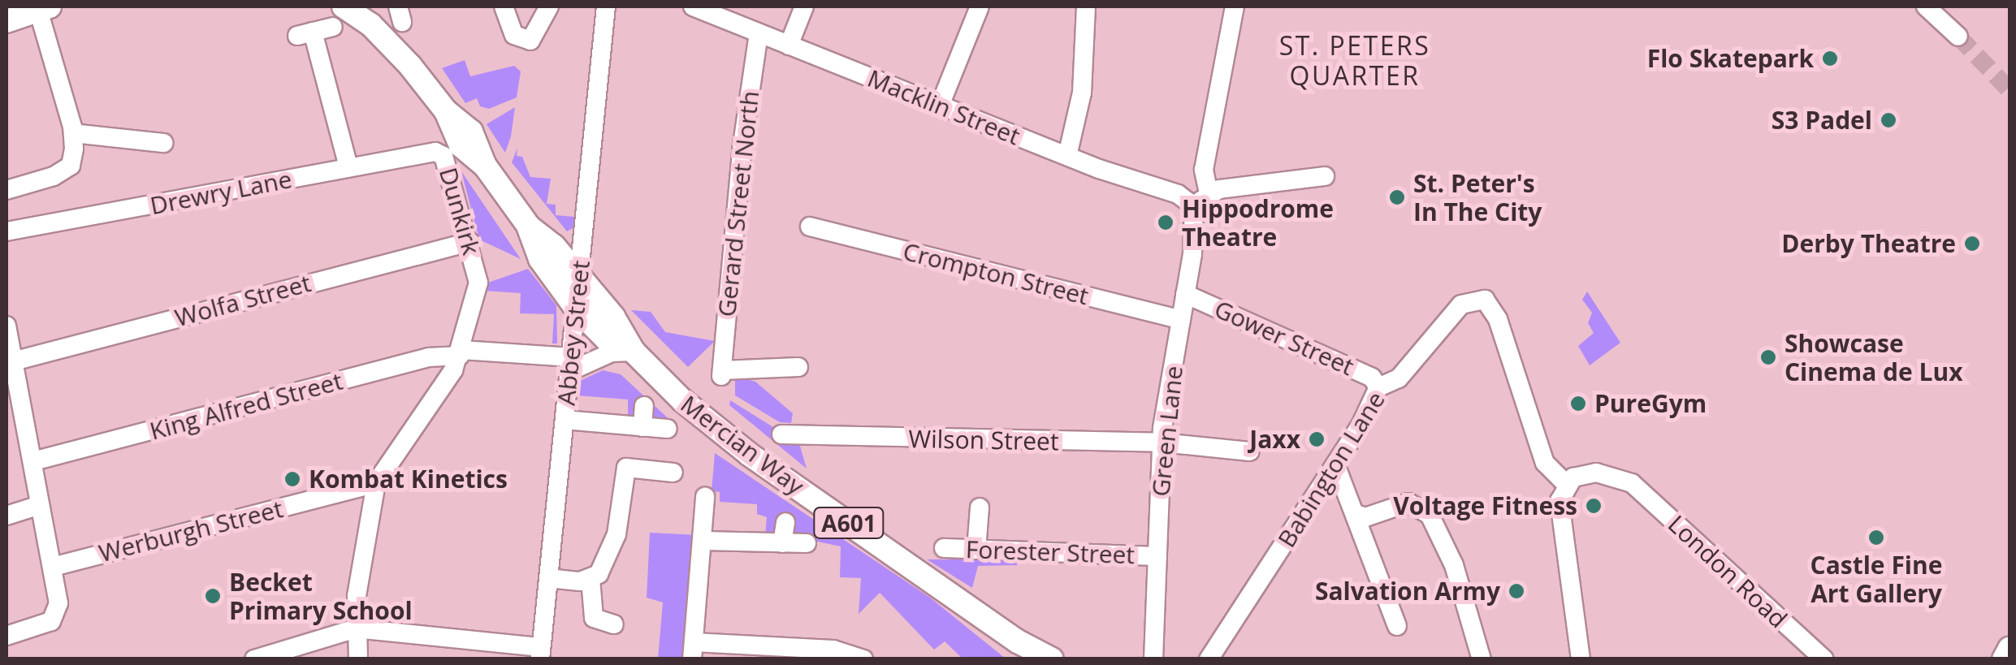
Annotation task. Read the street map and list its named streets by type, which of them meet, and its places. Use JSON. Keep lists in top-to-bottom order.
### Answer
{
  "streets": {
    "main road": ["Mercian Way", "A601"],
    "street": [
      "Macklin Street",
      "Drewry Lane",
      "Gerard Street North",
      "Dunkirk",
      "Crompton Street",
      "Wolfa Street",
      "Abbey Street",
      "Gower Street",
      "King Alfred Street",
      "Green Lane",
      "Wilson Street",
      "Babington Lane",
      "Werburgh Street",
      "Forester Street",
      "London Road"
    ]
  },
  "crossings": [
    ["Macklin Street", "Gerard Street North"],
    ["Macklin Street", "Green Lane"],
    ["Drewry Lane", "Dunkirk"],
    ["Dunkirk", "Wolfa Street"],
    ["Dunkirk", "King Alfred Street"],
    ["Crompton Street", "Green Lane"],
    ["Abbey Street", "King Alfred Street"],
    ["Abbey Street", "Mercian Way"],
    ["Gower Street", "Green Lane"],
    ["Gower Street", "Babington Lane"],
    ["Green Lane", "Wilson Street"],
    ["Green Lane", "Forester Street"],
    ["Babington Lane", "London Road"]
  ],
  "districts": ["ST. PETERS QUARTER"],
  "places": [
    "Flo Skatepark",
    "S3 Padel",
    "St. Peter's In The City",
    "Hippodrome Theatre",
    "Derby Theatre",
    "Showcase Cinema de Lux",
    "PureGym",
    "Jaxx",
    "Kombat Kinetics",
    "Voltage Fitness",
    "Castle Fine Art Gallery",
    "Salvation Army",
    "Becket Primary School"
  ]
}
